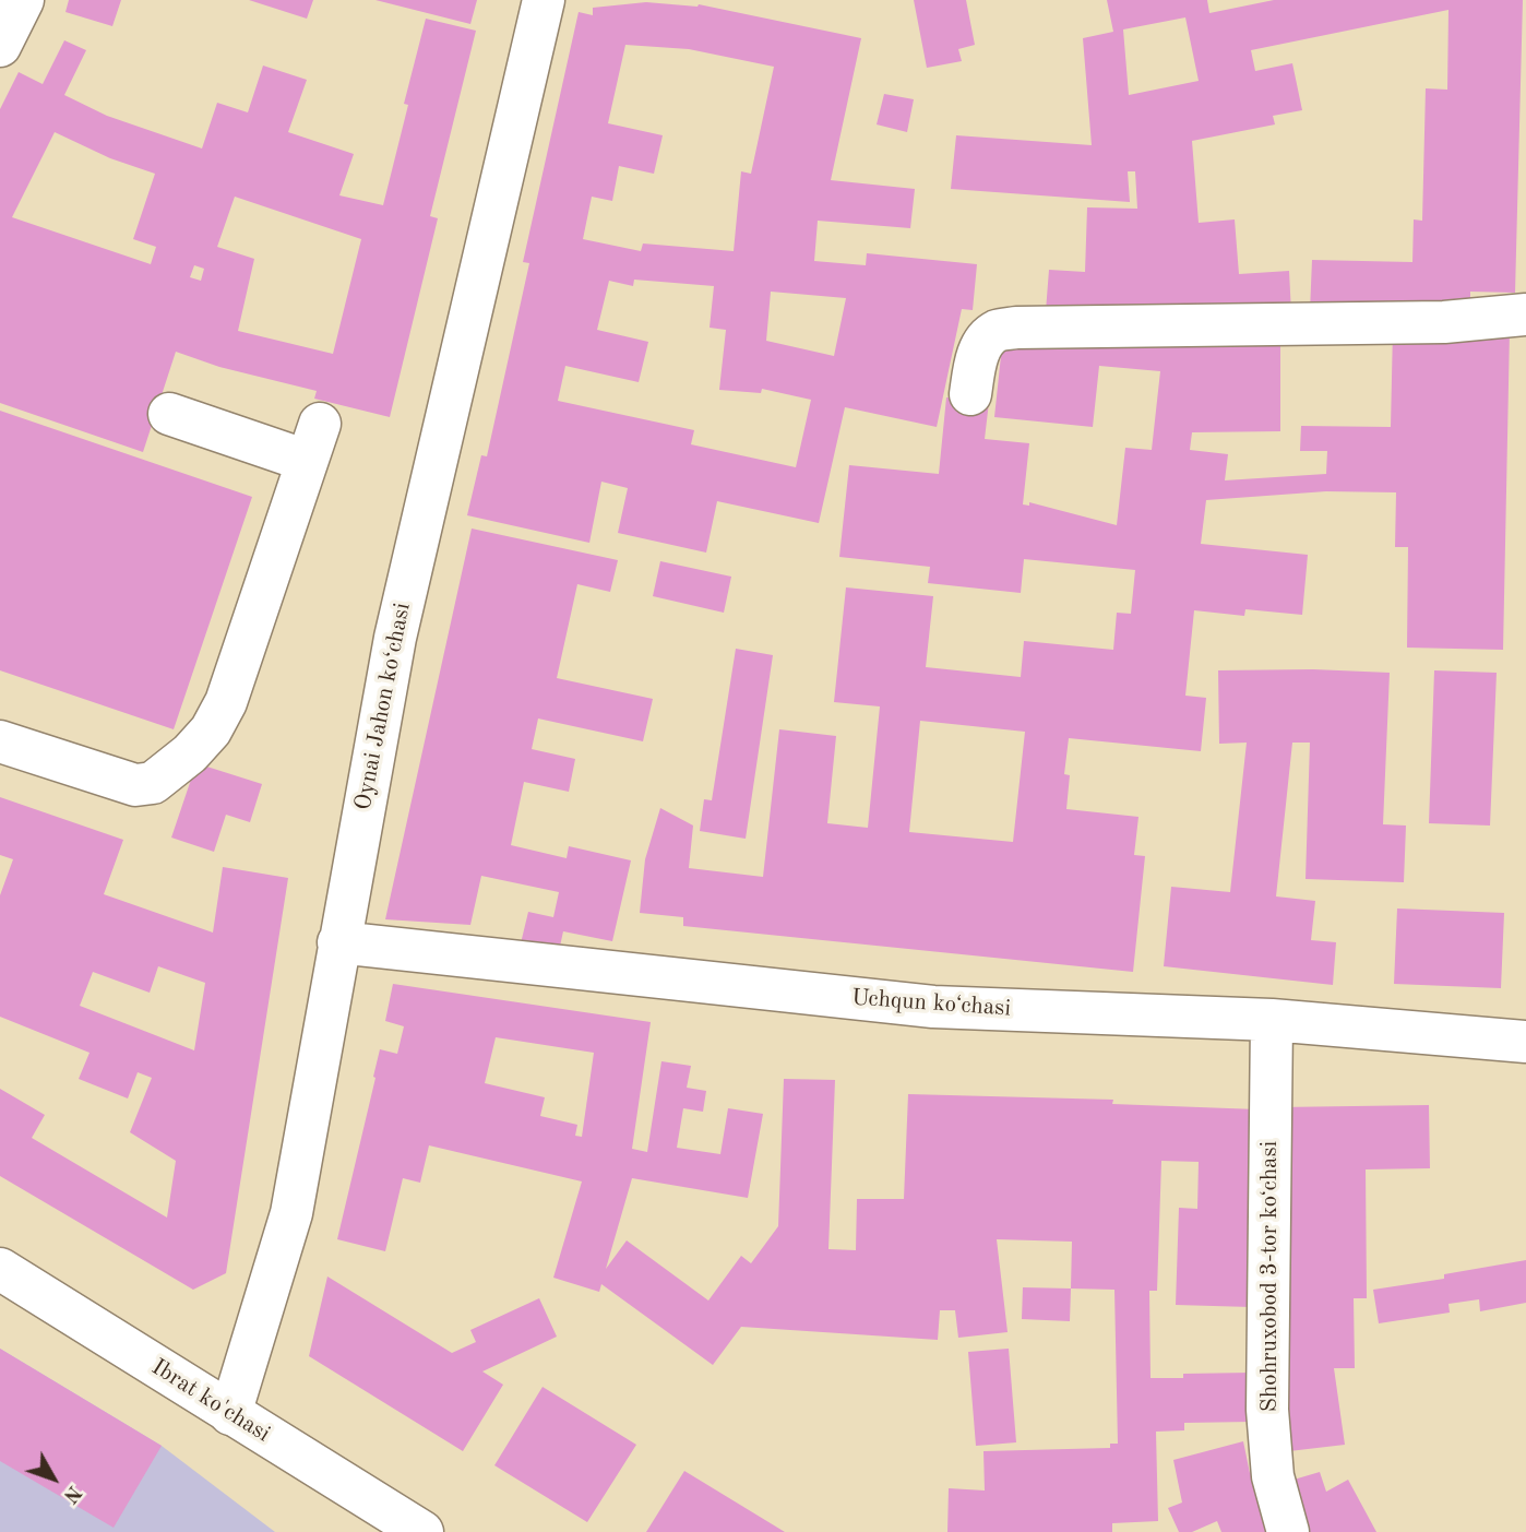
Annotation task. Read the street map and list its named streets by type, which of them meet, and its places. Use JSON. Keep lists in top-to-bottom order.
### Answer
{
  "streets": {
    "street": [
      "Oynai Jahon ko‘chasi",
      "Uchqun koʻchasi",
      "Shohruxobod 3-tor koʻchasi",
      "Ibrat ko'chasi"
    ]
  },
  "crossings": [
    ["Oynai Jahon ko‘chasi", "Uchqun koʻchasi"],
    ["Oynai Jahon ko‘chasi", "Ibrat ko'chasi"],
    ["Uchqun koʻchasi", "Shohruxobod 3-tor koʻchasi"]
  ],
  "north": "bottom right"
}
